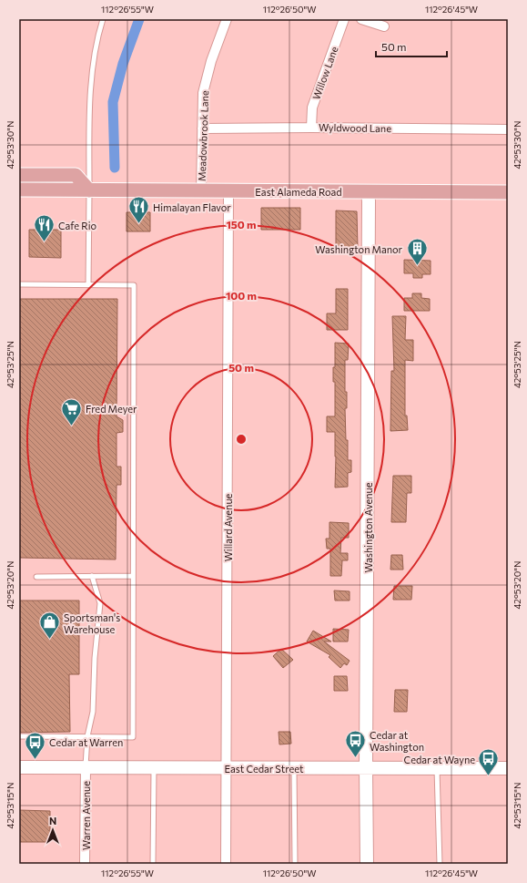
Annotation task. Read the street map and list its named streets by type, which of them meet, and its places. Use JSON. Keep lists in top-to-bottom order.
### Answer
{
  "streets": {
    "main road": ["East Alameda Road"],
    "street": [
      "Willow Lane",
      "Wyldwood Lane",
      "Meadowbrook Lane",
      "Willard Avenue",
      "Washington Avenue",
      "East Cedar Street",
      "Warren Avenue"
    ]
  },
  "crossings": [
    ["Willow Lane", "Wyldwood Lane"],
    ["Wyldwood Lane", "Meadowbrook Lane"],
    ["Meadowbrook Lane", "East Alameda Road"],
    ["East Alameda Road", "Willard Avenue"],
    ["East Alameda Road", "Washington Avenue"],
    ["Willard Avenue", "East Cedar Street"],
    ["Washington Avenue", "East Cedar Street"],
    ["East Cedar Street", "Warren Avenue"]
  ],
  "places": {
    "restaurant": ["Himalayan Flavor", "Cafe Rio"],
    "building": ["Washington Manor"],
    "supermarket": ["Fred Meyer"],
    "shop": ["Sportsman's Warehouse"],
    "bus stop": ["Cedar at Washington", "Cedar at Warren", "Cedar at Wayne"]
  },
  "scale_bar": "50 m",
  "north": "top",
  "coordinates": [
    "112°26'55\"W",
    "112°26'50\"W",
    "112°26'45\"W",
    "42°53'30\"N",
    "42°53'25\"N",
    "42°53'20\"N",
    "42°53'15\"N"
  ],
  "rings": ["150 m", "100 m", "50 m"]
}
